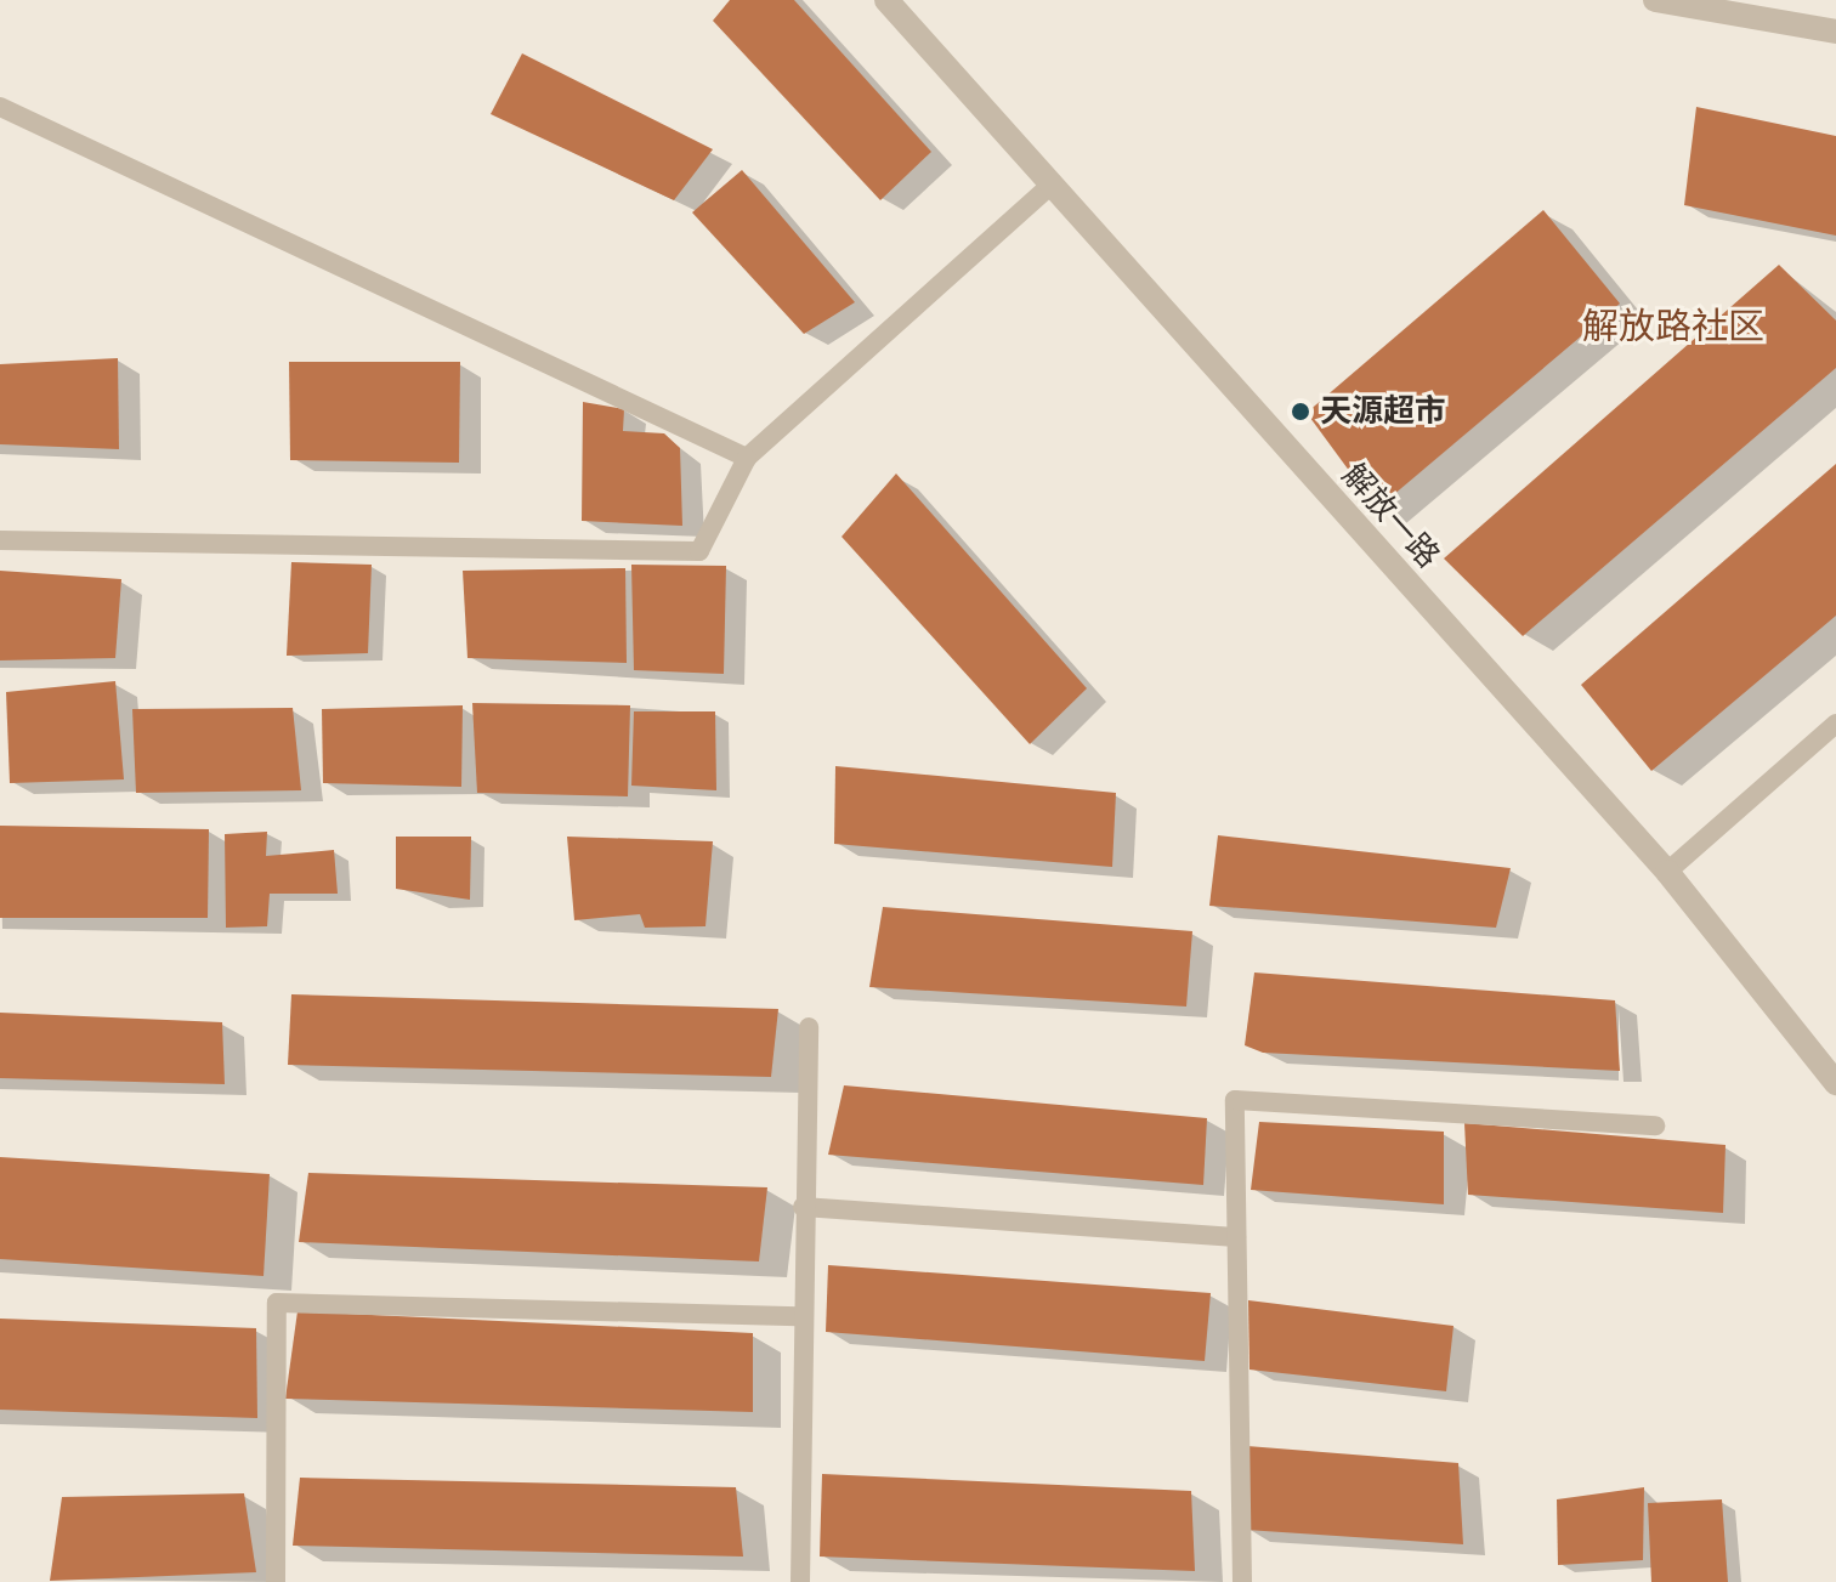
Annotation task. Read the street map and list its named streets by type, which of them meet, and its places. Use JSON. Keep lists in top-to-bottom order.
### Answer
{
  "streets": {
    "street": ["解放一路"]
  },
  "districts": ["解放路社区"],
  "places": ["天源超市"]
}
